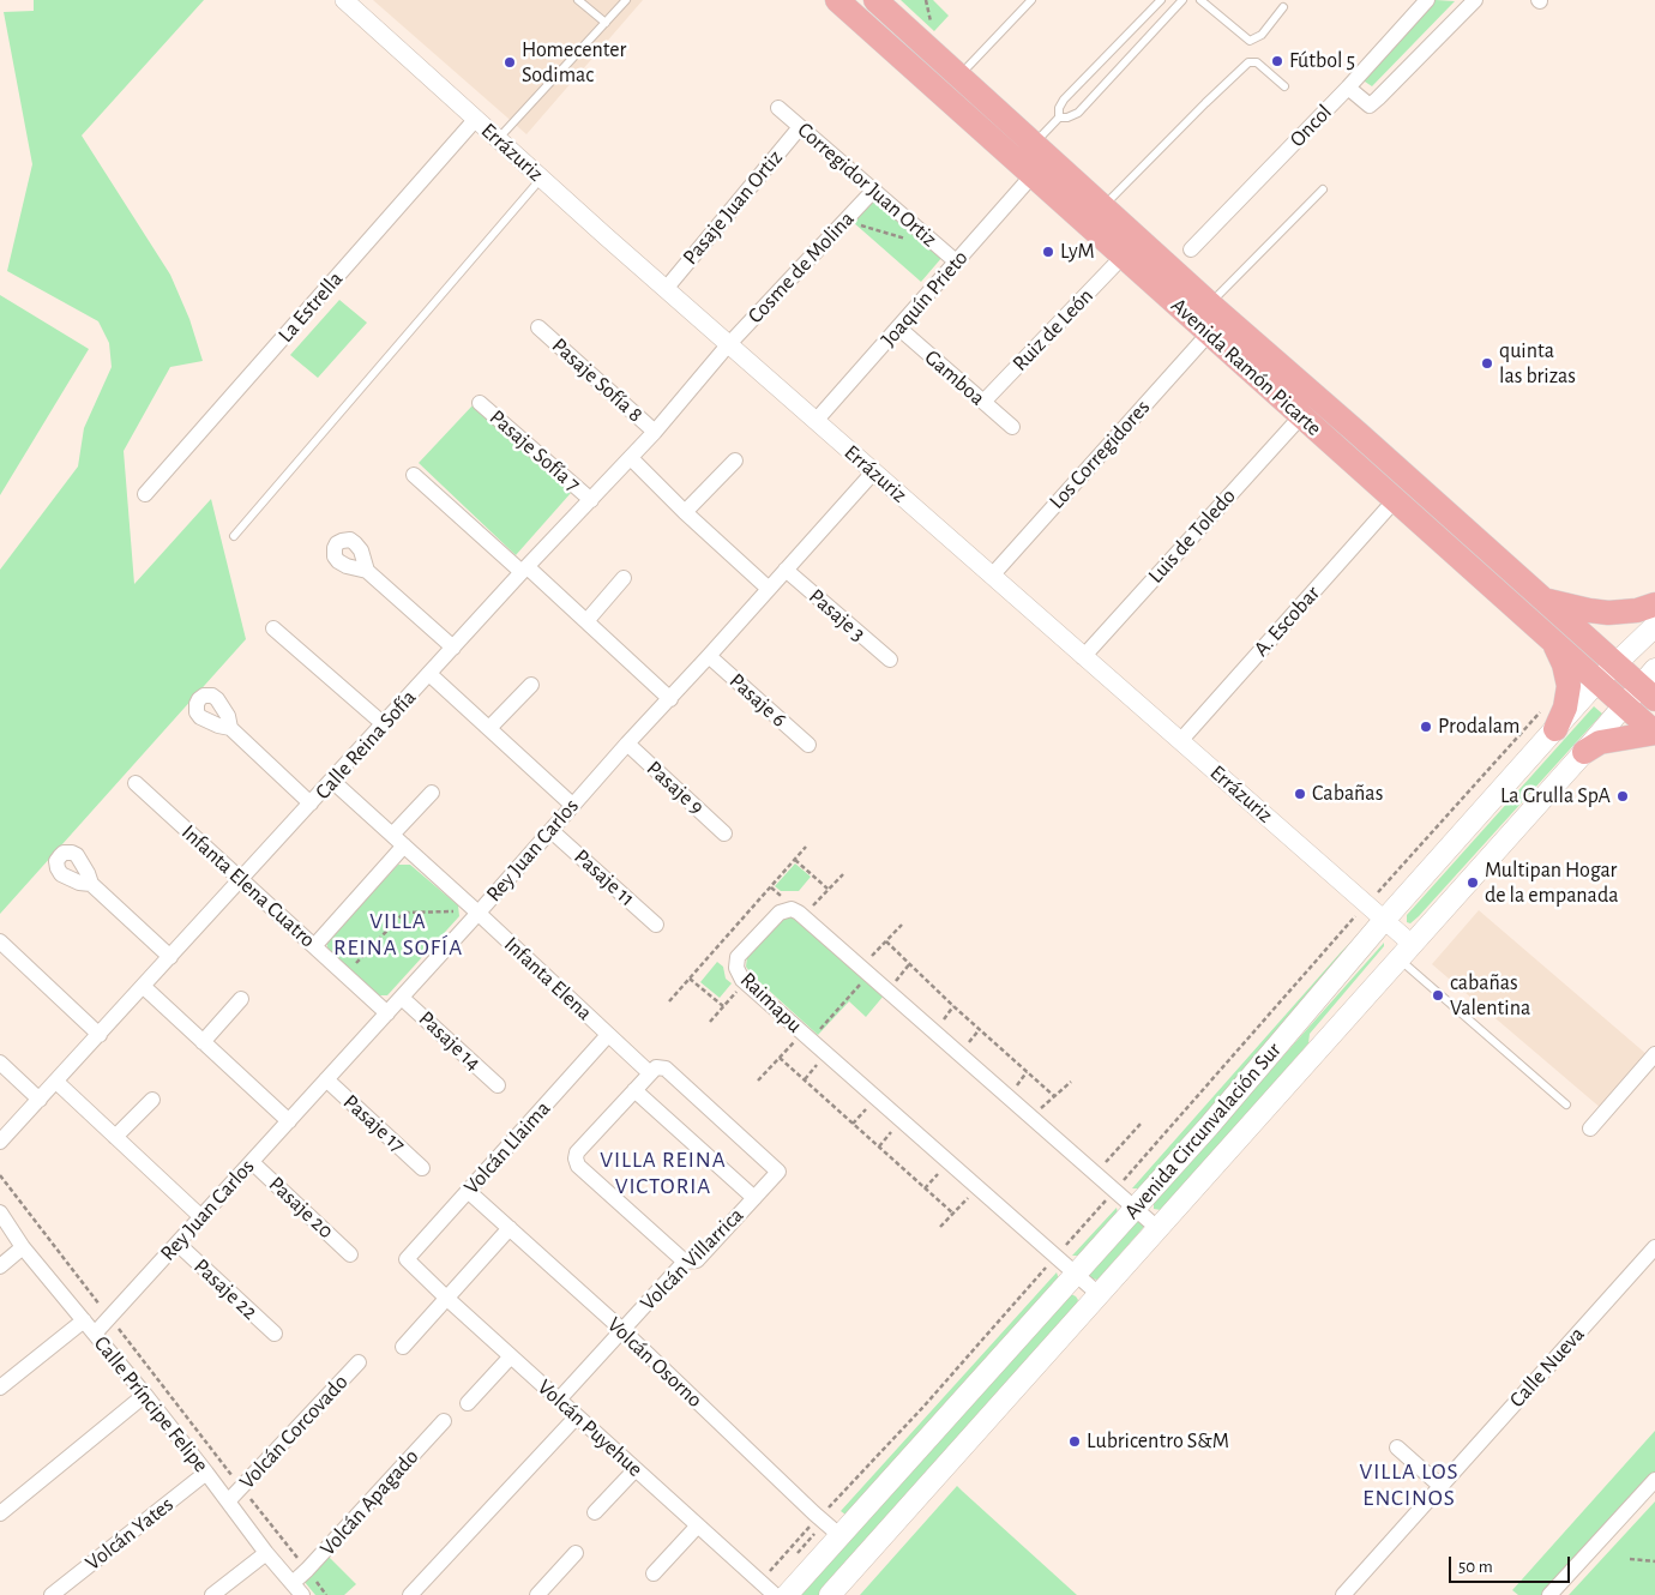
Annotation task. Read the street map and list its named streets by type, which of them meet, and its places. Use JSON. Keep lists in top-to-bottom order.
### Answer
{
  "streets": {
    "highway": ["Avenida Ramón Picarte"],
    "main road": ["Avenida Circunvalación Sur"],
    "street": [
      "Oncol",
      "Errázuriz",
      "Corregidor Juan Ortiz",
      "Pasaje Juan Ortiz",
      "Cosme de Molina",
      "Joaquín Prieto",
      "La Estrella",
      "Ruiz de León",
      "Gamboa",
      "Pasaje Sofía 8",
      "Pasaje Sofía 7",
      "Los Corregidores",
      "Luis de Toledo",
      "Pasaje 3",
      "A. Escobar",
      "Pasaje 6",
      "Calle Reina Sofía",
      "Pasaje 9",
      "Rey Juan Carlos",
      "Pasaje 11",
      "Infanta Elena Cuatro",
      "Infanta Elena",
      "Raimapu",
      "Pasaje 14",
      "Pasaje 17",
      "Volcán Llaima",
      "Pasaje 20",
      "Volcán Villarrica",
      "Pasaje 22",
      "Volcán Osorno",
      "Calle Nueva",
      "Calle Príncipe Felipe",
      "Volcán Puyehue",
      "Volcán Corcovado",
      "Volcán Apagado",
      "Volcán Yates"
    ]
  },
  "crossings": [
    ["Errázuriz", "Pasaje Juan Ortiz"],
    ["Errázuriz", "Cosme de Molina"],
    ["Errázuriz", "Joaquín Prieto"],
    ["Errázuriz", "La Estrella"],
    ["Errázuriz", "Los Corregidores"],
    ["Errázuriz", "Luis de Toledo"],
    ["Errázuriz", "A. Escobar"],
    ["Errázuriz", "Calle Reina Sofía"],
    ["Errázuriz", "Rey Juan Carlos"],
    ["Errázuriz", "Avenida Circunvalación Sur"],
    ["Corregidor Juan Ortiz", "Pasaje Juan Ortiz"],
    ["Corregidor Juan Ortiz", "Cosme de Molina"],
    ["Corregidor Juan Ortiz", "Joaquín Prieto"],
    ["Cosme de Molina", "Calle Reina Sofía"],
    ["Joaquín Prieto", "Avenida Ramón Picarte"],
    ["Joaquín Prieto", "Gamboa"],
    ["Ruiz de León", "Avenida Ramón Picarte"],
    ["Ruiz de León", "Gamboa"],
    ["Avenida Ramón Picarte", "Los Corregidores"],
    ["Avenida Ramón Picarte", "Luis de Toledo"],
    ["Avenida Ramón Picarte", "A. Escobar"],
    ["Avenida Ramón Picarte", "Avenida Circunvalación Sur"],
    ["Pasaje Sofía 8", "Calle Reina Sofía"],
    ["Pasaje Sofía 7", "Calle Reina Sofía"],
    ["Pasaje 3", "Rey Juan Carlos"],
    ["Pasaje 6", "Rey Juan Carlos"],
    ["Calle Reina Sofía", "Infanta Elena Cuatro"],
    ["Calle Reina Sofía", "Infanta Elena"],
    ["Pasaje 9", "Rey Juan Carlos"],
    ["Rey Juan Carlos", "Pasaje 11"],
    ["Rey Juan Carlos", "Infanta Elena Cuatro"],
    ["Rey Juan Carlos", "Infanta Elena"],
    ["Rey Juan Carlos", "Pasaje 14"],
    ["Rey Juan Carlos", "Pasaje 17"],
    ["Rey Juan Carlos", "Pasaje 20"],
    ["Rey Juan Carlos", "Pasaje 22"],
    ["Rey Juan Carlos", "Calle Príncipe Felipe"],
    ["Infanta Elena", "Volcán Llaima"],
    ["Infanta Elena", "Volcán Villarrica"],
    ["Raimapu", "Avenida Circunvalación Sur"],
    ["Avenida Circunvalación Sur", "Volcán Osorno"],
    ["Volcán Llaima", "Volcán Osorno"],
    ["Volcán Llaima", "Volcán Puyehue"],
    ["Volcán Villarrica", "Volcán Osorno"],
    ["Volcán Villarrica", "Volcán Puyehue"],
    ["Calle Príncipe Felipe", "Volcán Corcovado"],
    ["Calle Príncipe Felipe", "Volcán Apagado"],
    ["Calle Príncipe Felipe", "Volcán Yates"]
  ],
  "districts": ["VILLA REINA SOFÍA", "VILLA REINA VICTORIA", "VILLA LOS ENCINOS"],
  "places": [
    "Fútbol 5",
    "Homecenter Sodimac",
    "LyM",
    "quinta las brizas",
    "Prodalam",
    "Cabañas",
    "La Grulla SpA",
    "Multipan Hogar de la empanada",
    "cabañas Valentina",
    "Lubricentro S&M"
  ],
  "scale_bar": "50 m"
}
